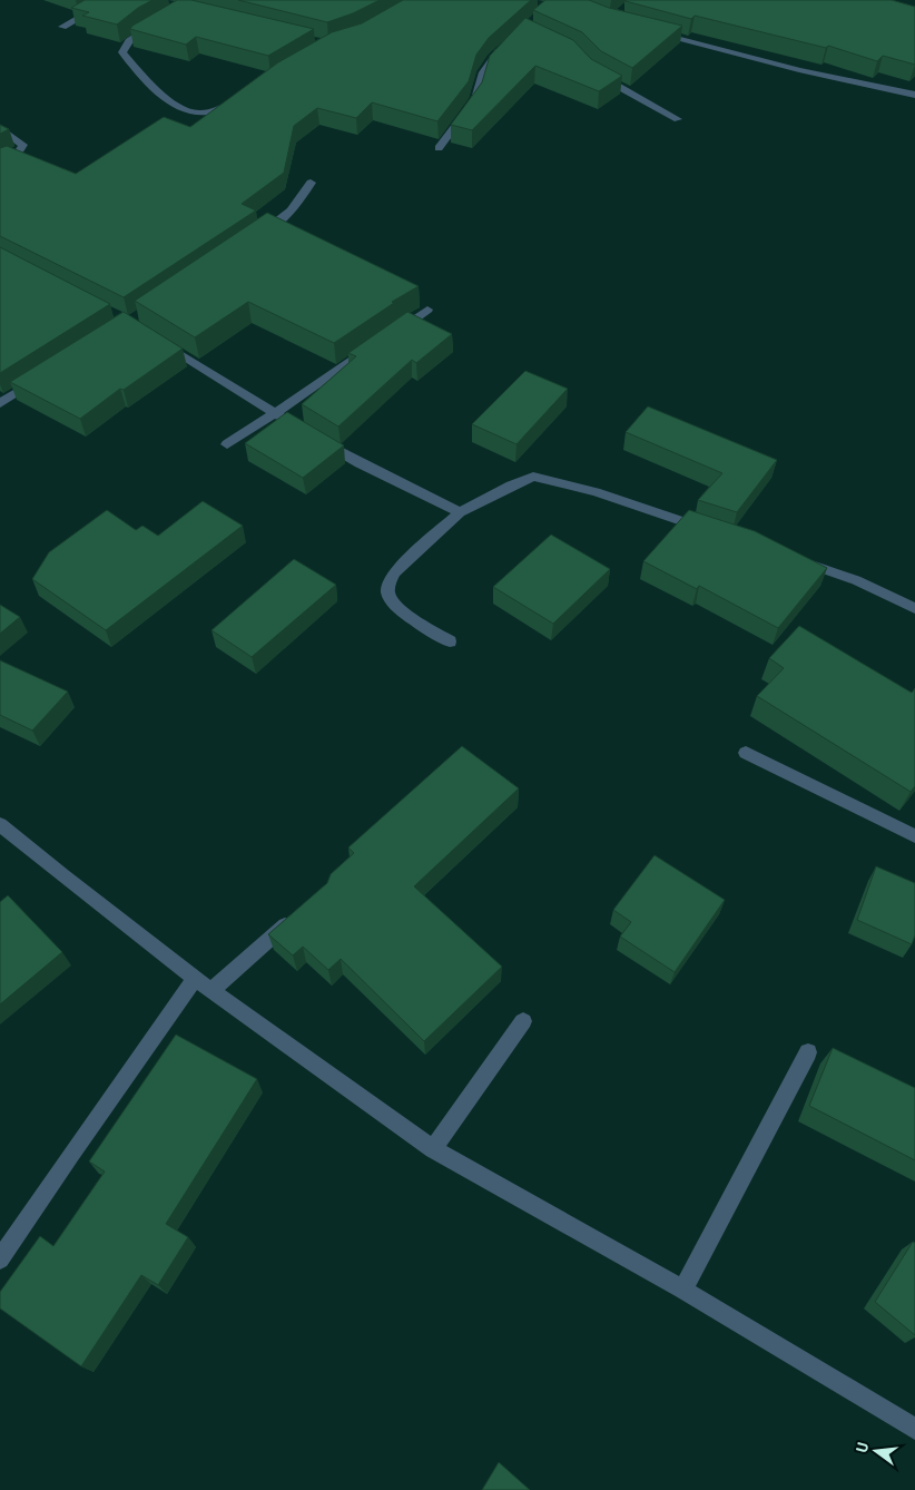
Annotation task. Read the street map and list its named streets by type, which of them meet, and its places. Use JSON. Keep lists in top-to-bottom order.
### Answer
{
  "north": "left"
}
